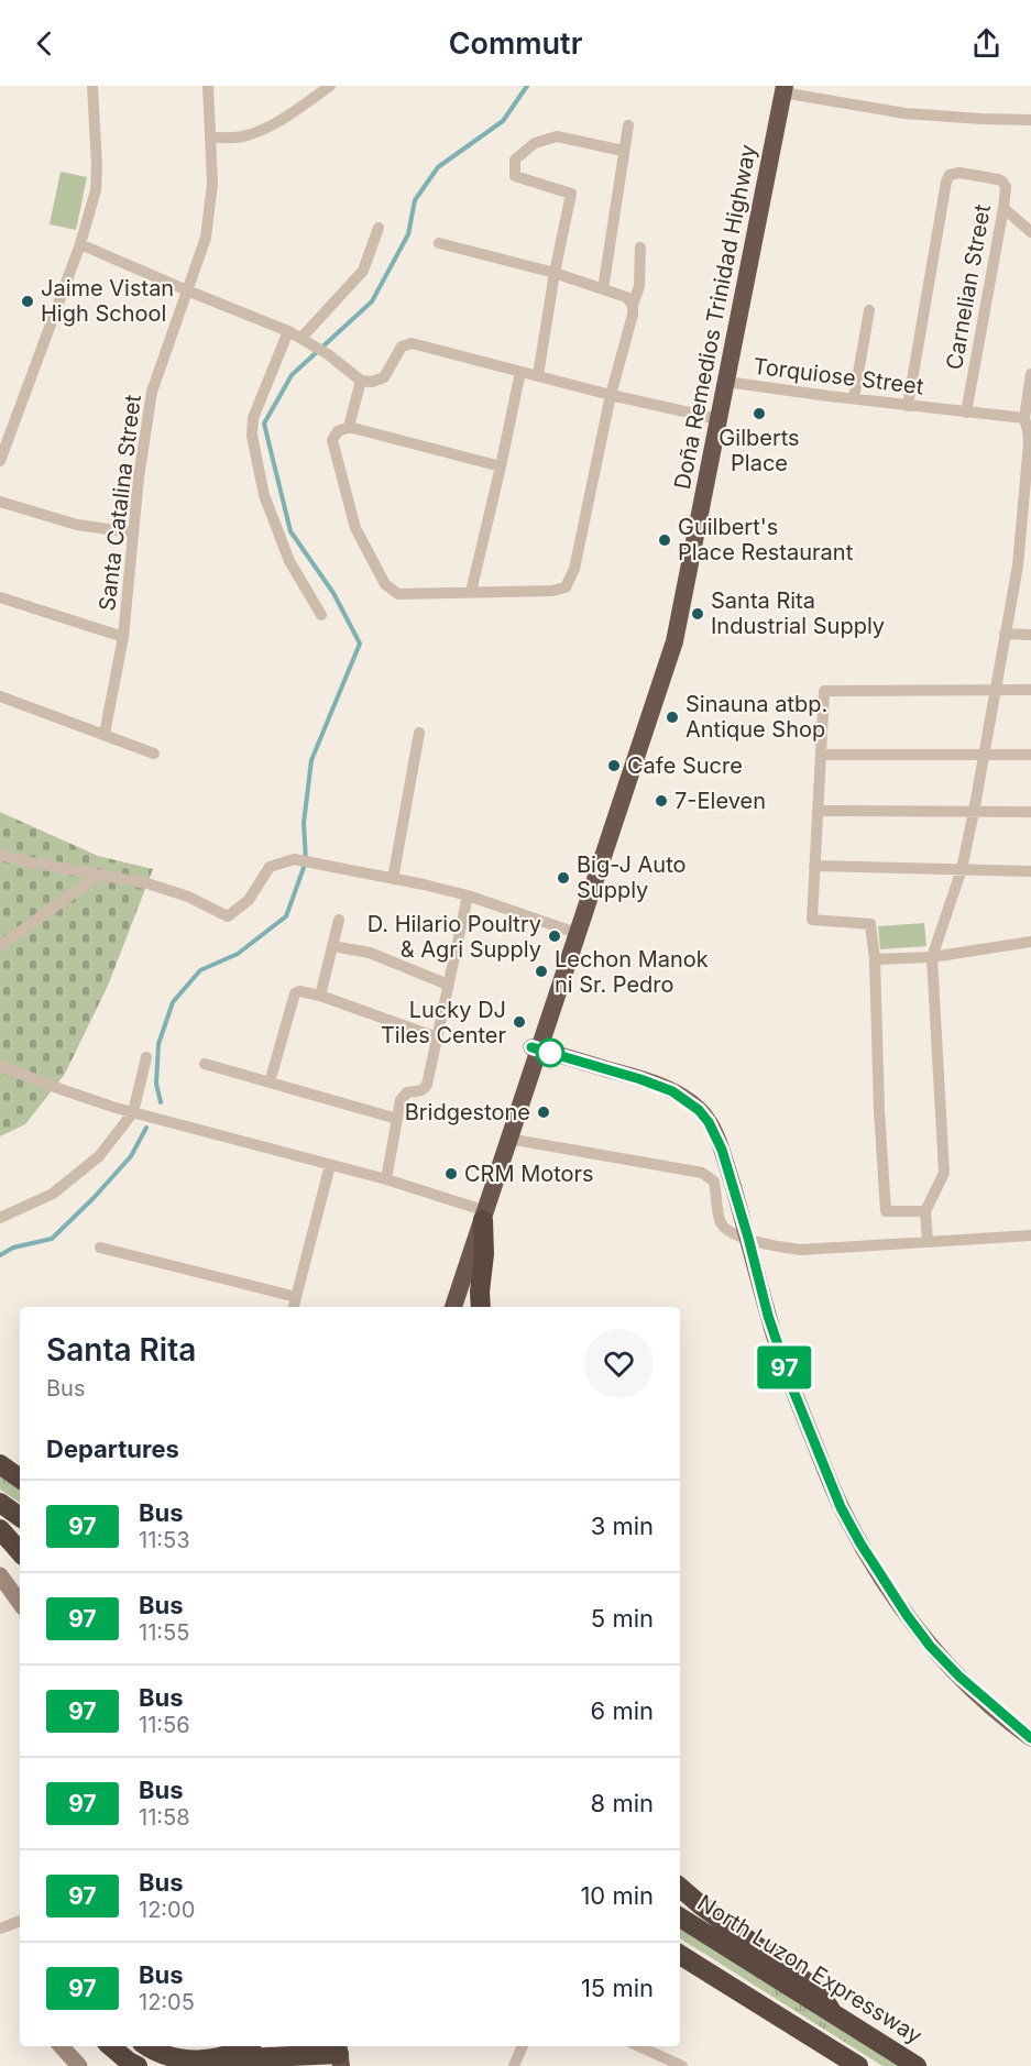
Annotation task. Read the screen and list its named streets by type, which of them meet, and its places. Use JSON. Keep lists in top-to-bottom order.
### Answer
{
  "streets": {
    "highway": ["Doña Remedios Trinidad Highway", "North Luzon Expressway"],
    "street": ["Carnelian Street", "Torquiose Street", "Santa Catalina Street"]
  },
  "crossings": [
    ["Carnelian Street", "Torquiose Street"],
    ["Doña Remedios Trinidad Highway", "Torquiose Street"]
  ],
  "places": [
    "Jaime Vistan High School",
    "Gilberts Place",
    "Guilbert's Place Restaurant",
    "Santa Rita Industrial Supply",
    "Sinauna atbp. Antique Shop",
    "Cafe Sucre",
    "7-Eleven",
    "Big-J Auto Supply",
    "D. Hilario Poultry & Agri Supply",
    "Lechon Manok ni Sr. Pedro",
    "Lucky DJ Tiles Center",
    "Bridgestone",
    "CRM Motors"
  ],
  "lines": ["bus line 97"],
  "page": {
    "header": "Commutr",
    "on_map": "97",
    "heading": [
      ["Santa Rita", "Bus"],
      "Departures"
    ],
    "list": [
      {
        "mark": "97",
        "name": "Bus",
        "note": "11:53",
        "value": "3 min"
      },
      {
        "mark": "97",
        "name": "Bus",
        "note": "11:55",
        "value": "5 min"
      },
      {
        "mark": "97",
        "name": "Bus",
        "note": "11:56",
        "value": "6 min"
      },
      {
        "mark": "97",
        "name": "Bus",
        "note": "11:58",
        "value": "8 min"
      },
      {
        "mark": "97",
        "name": "Bus",
        "note": "12:00",
        "value": "10 min"
      },
      {
        "mark": "97",
        "name": "Bus",
        "note": "12:05",
        "value": "15 min"
      }
    ]
  }
}
